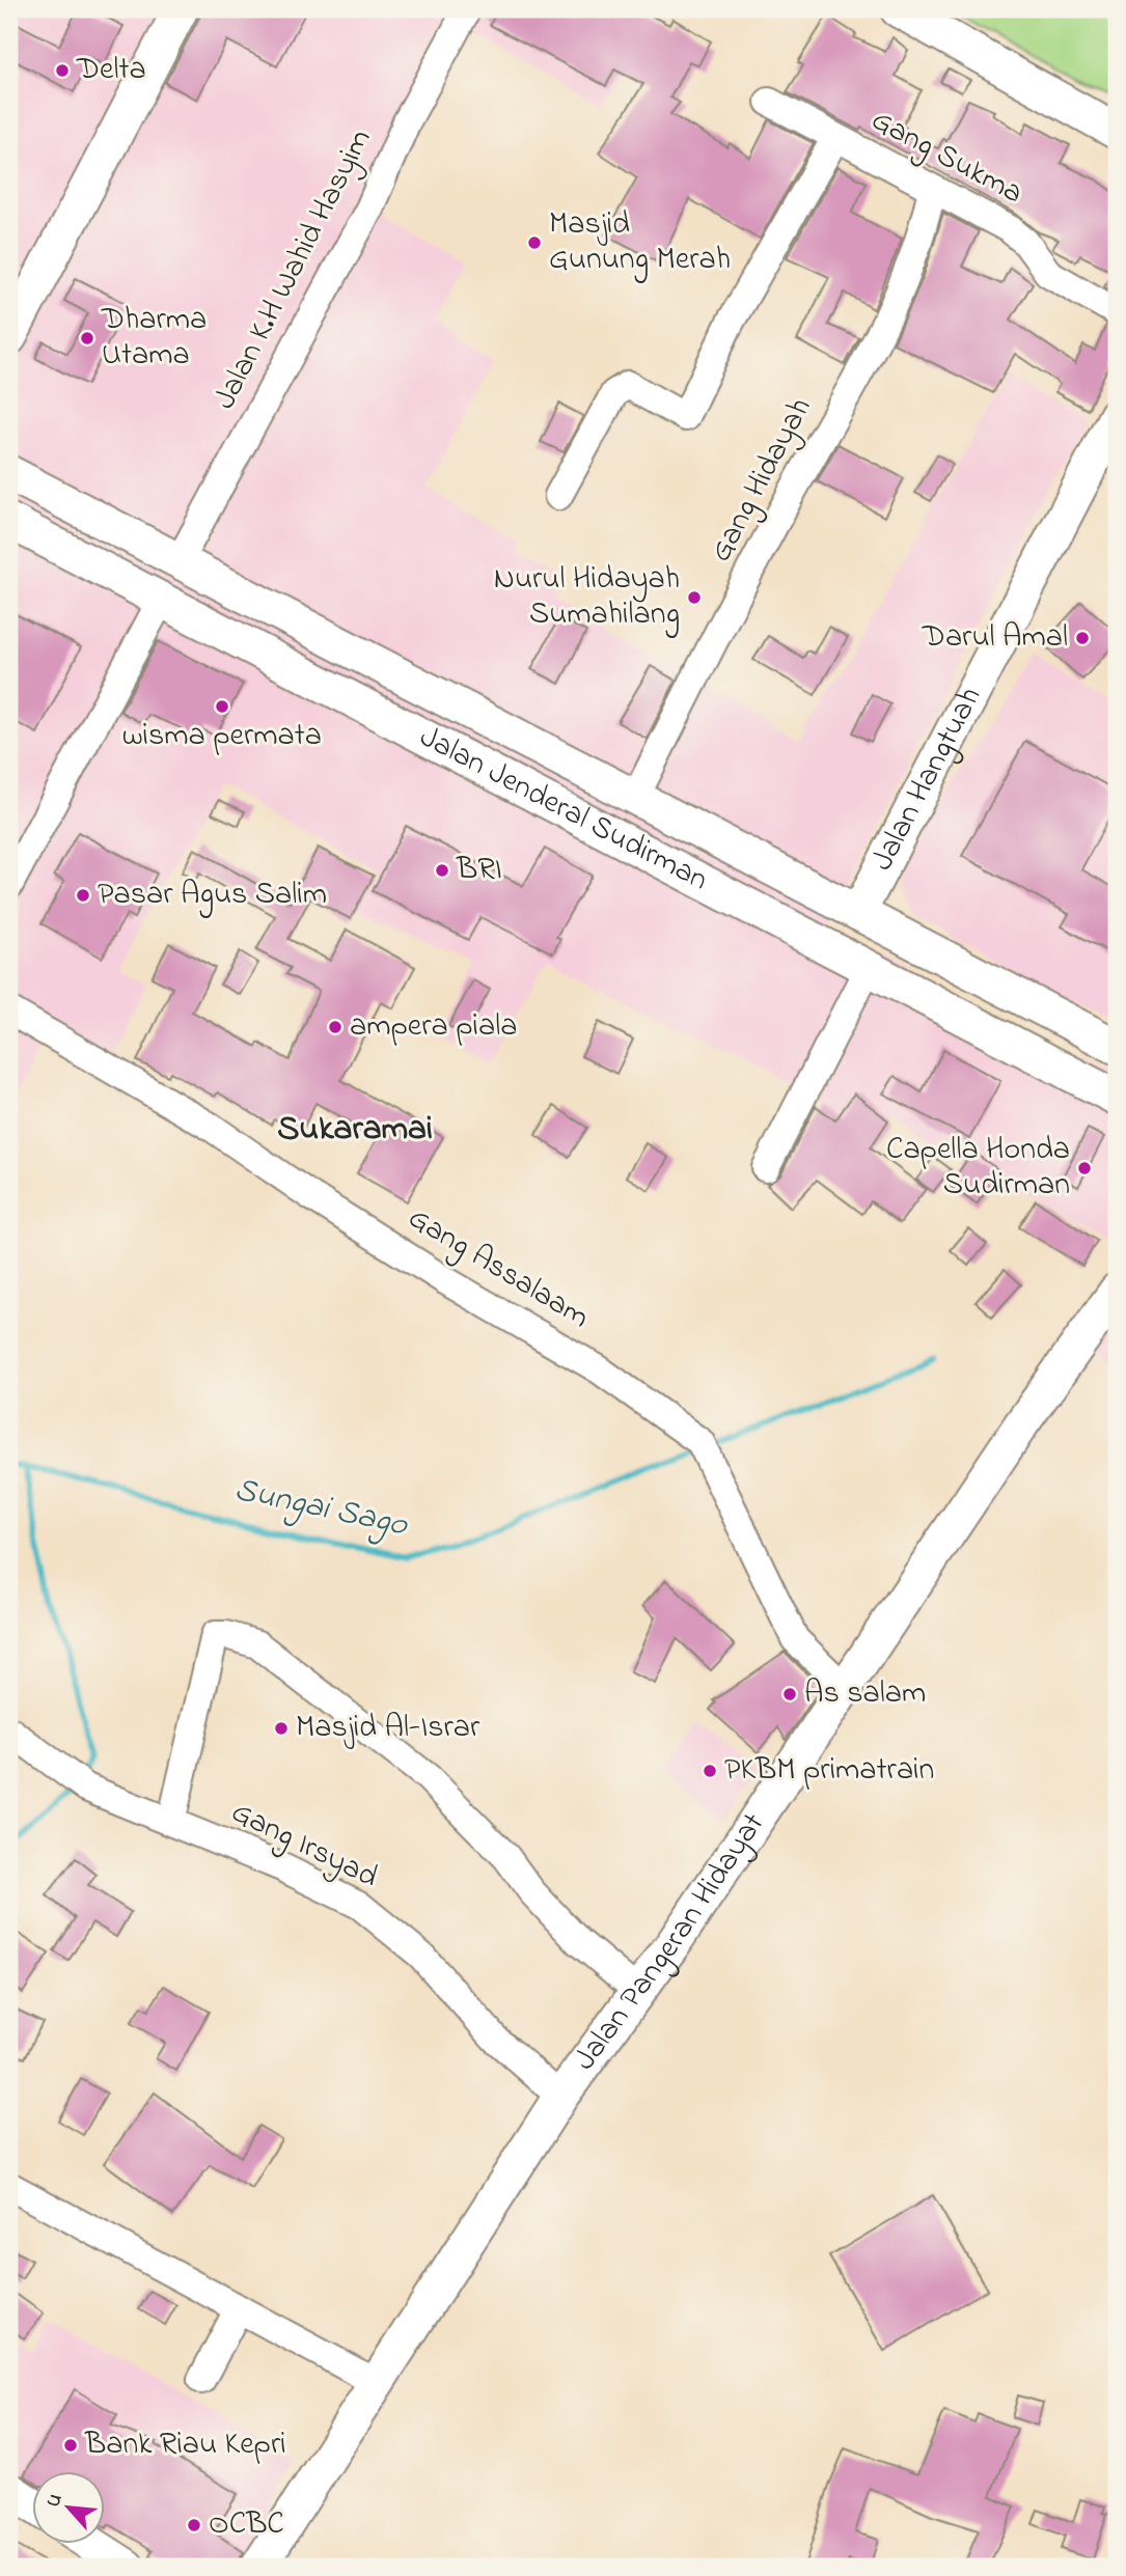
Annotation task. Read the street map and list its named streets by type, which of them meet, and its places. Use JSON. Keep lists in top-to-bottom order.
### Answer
{
  "streets": {
    "main road": ["Jalan Hangtuah", "Jalan Jenderal Sudirman", "Jalan Pangeran Hidayat"],
    "street": [
      "Gang Sukma",
      "Jalan K.H Wahid Hasyim",
      "Gang Hidayah",
      "Gang Assalaam",
      "Gang Irsyad"
    ]
  },
  "crossings": [
    ["Gang Sukma", "Gang Hidayah"],
    ["Jalan K.H Wahid Hasyim", "Jalan Jenderal Sudirman"],
    ["Gang Hidayah", "Jalan Jenderal Sudirman"],
    ["Jalan Hangtuah", "Jalan Jenderal Sudirman"],
    ["Gang Assalaam", "Jalan Pangeran Hidayat"],
    ["Gang Irsyad", "Jalan Pangeran Hidayat"]
  ],
  "districts": ["Sukaramai"],
  "water": ["Sungai Sago"],
  "places": [
    "Delta",
    "Masjid Gunung Merah",
    "Dharma Utama",
    "Nurul Hidayah Sumahilang",
    "Darul Amal",
    "wisma permata",
    "BRI",
    "Pasar Agus Salim",
    "ampera piala",
    "Capella Honda Sudirman",
    "As salam",
    "Masjid Al-Israr",
    "PKBM primatrain",
    "Bank Riau Kepri",
    "OCBC"
  ],
  "north": "top left"
}
